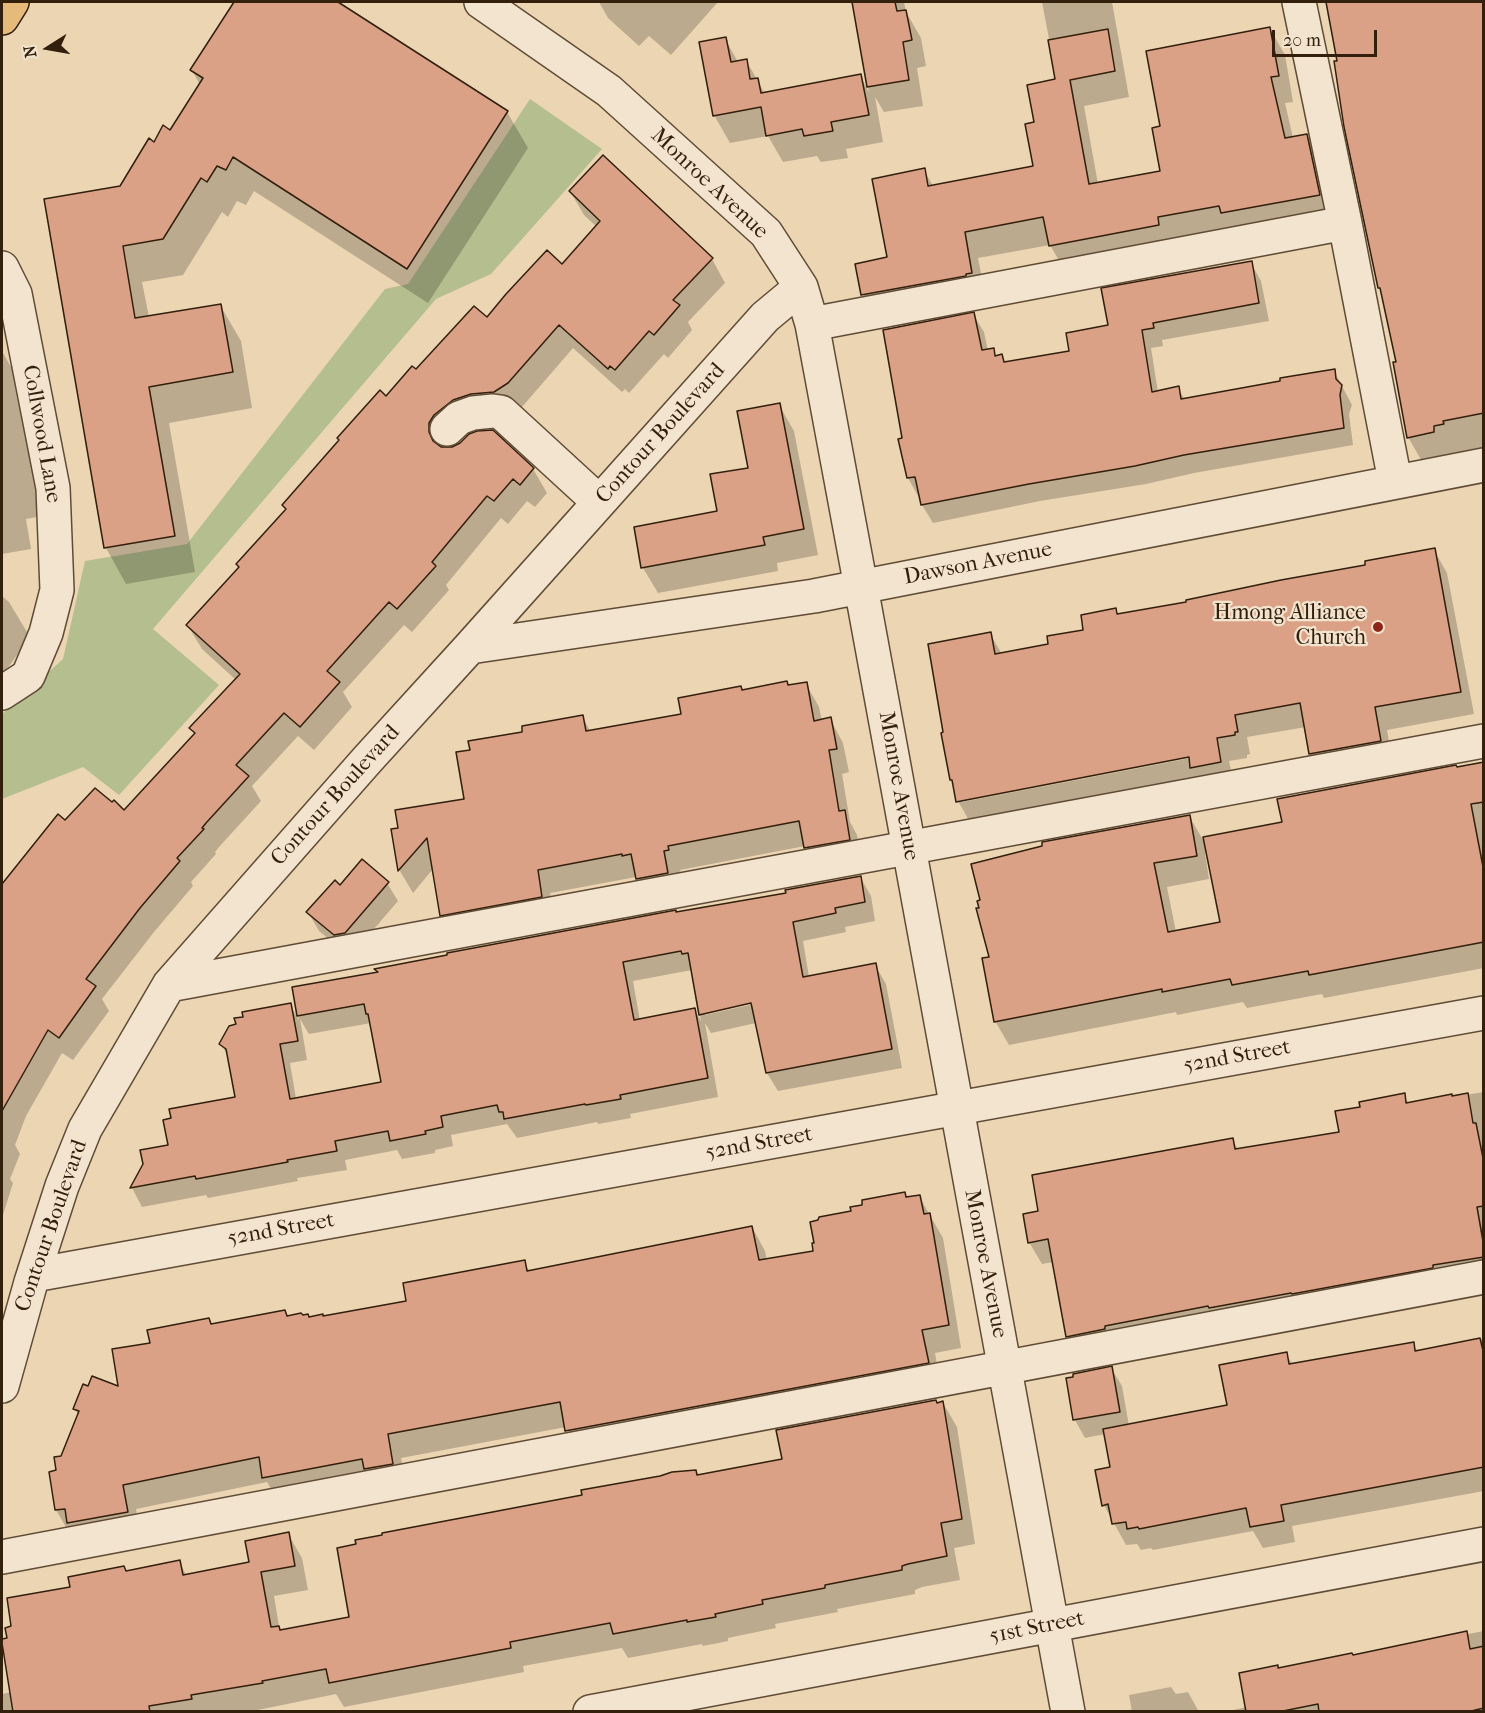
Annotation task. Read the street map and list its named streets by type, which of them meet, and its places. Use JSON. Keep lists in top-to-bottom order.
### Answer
{
  "streets": {
    "street": [
      "Monroe Avenue",
      "Collwood Lane",
      "Contour Boulevard",
      "Dawson Avenue",
      "52nd Street",
      "51st Street"
    ]
  },
  "crossings": [
    ["Monroe Avenue", "Contour Boulevard"],
    ["Monroe Avenue", "Dawson Avenue"],
    ["Monroe Avenue", "52nd Street"],
    ["Monroe Avenue", "51st Street"],
    ["Contour Boulevard", "Dawson Avenue"],
    ["Contour Boulevard", "52nd Street"]
  ],
  "places": ["Hmong Alliance Church"],
  "scale_bar": "20 m",
  "north": "left"
}
